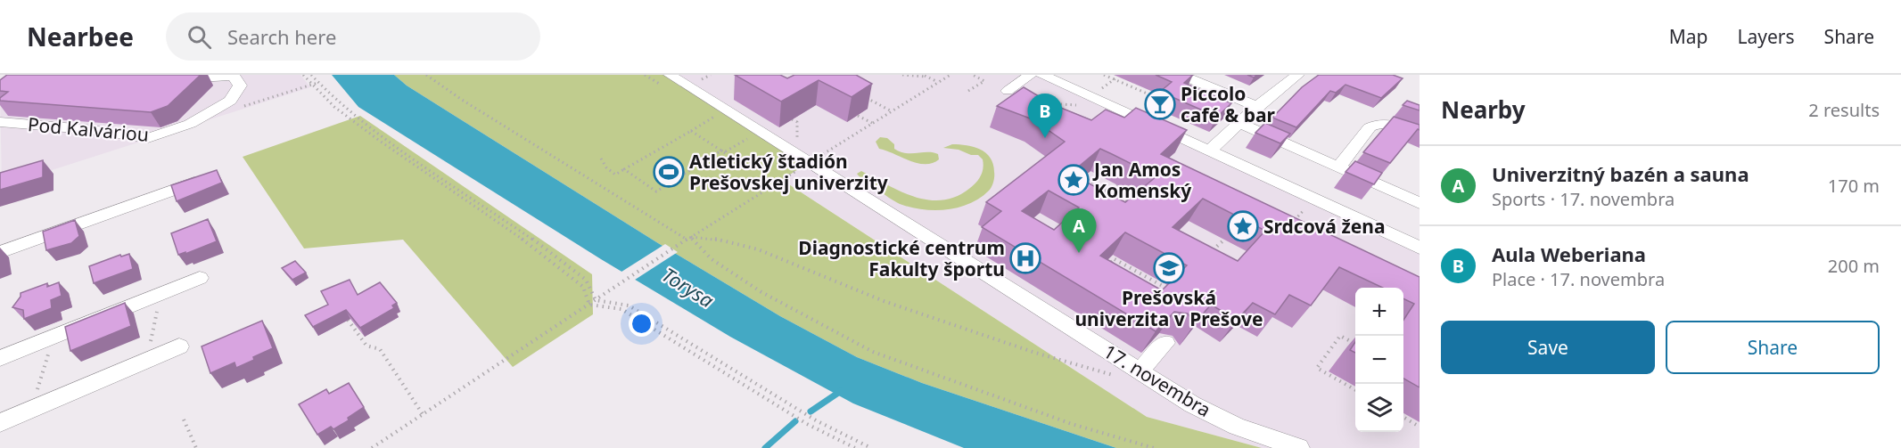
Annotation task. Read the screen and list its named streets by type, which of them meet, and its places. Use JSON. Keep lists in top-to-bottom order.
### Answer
{
  "streets": {
    "street": ["Pod Kalváriou", "17. novembra"]
  },
  "water": ["Torysa"],
  "places": {
    "bar": ["Piccolo café & bar"],
    "sports": ["Atletický štadión Prešovskej univerzity"],
    "place": ["Jan Amos Komenský", "Srdcová žena"],
    "hospital": ["Diagnostické centrum Fakulty športu"],
    "school or university": ["Prešovská univerzita v Prešove"]
  },
  "page": {
    "header": "Nearbee",
    "search": "Search here",
    "nav": ["Map", "Layers", "Share"],
    "heading": ["Nearby", "2 results"],
    "pins": ["B", "A"],
    "list": [
      {
        "mark": "A",
        "name": "Univerzitný bazén a sauna",
        "note": "Sports · 17. novembra",
        "value": "170 m"
      },
      {
        "mark": "B",
        "name": "Aula Weberiana",
        "note": "Place · 17. novembra",
        "value": "200 m"
      }
    ],
    "map_buttons": ["+", "−"],
    "buttons": ["Save", "Share"]
  }
}
